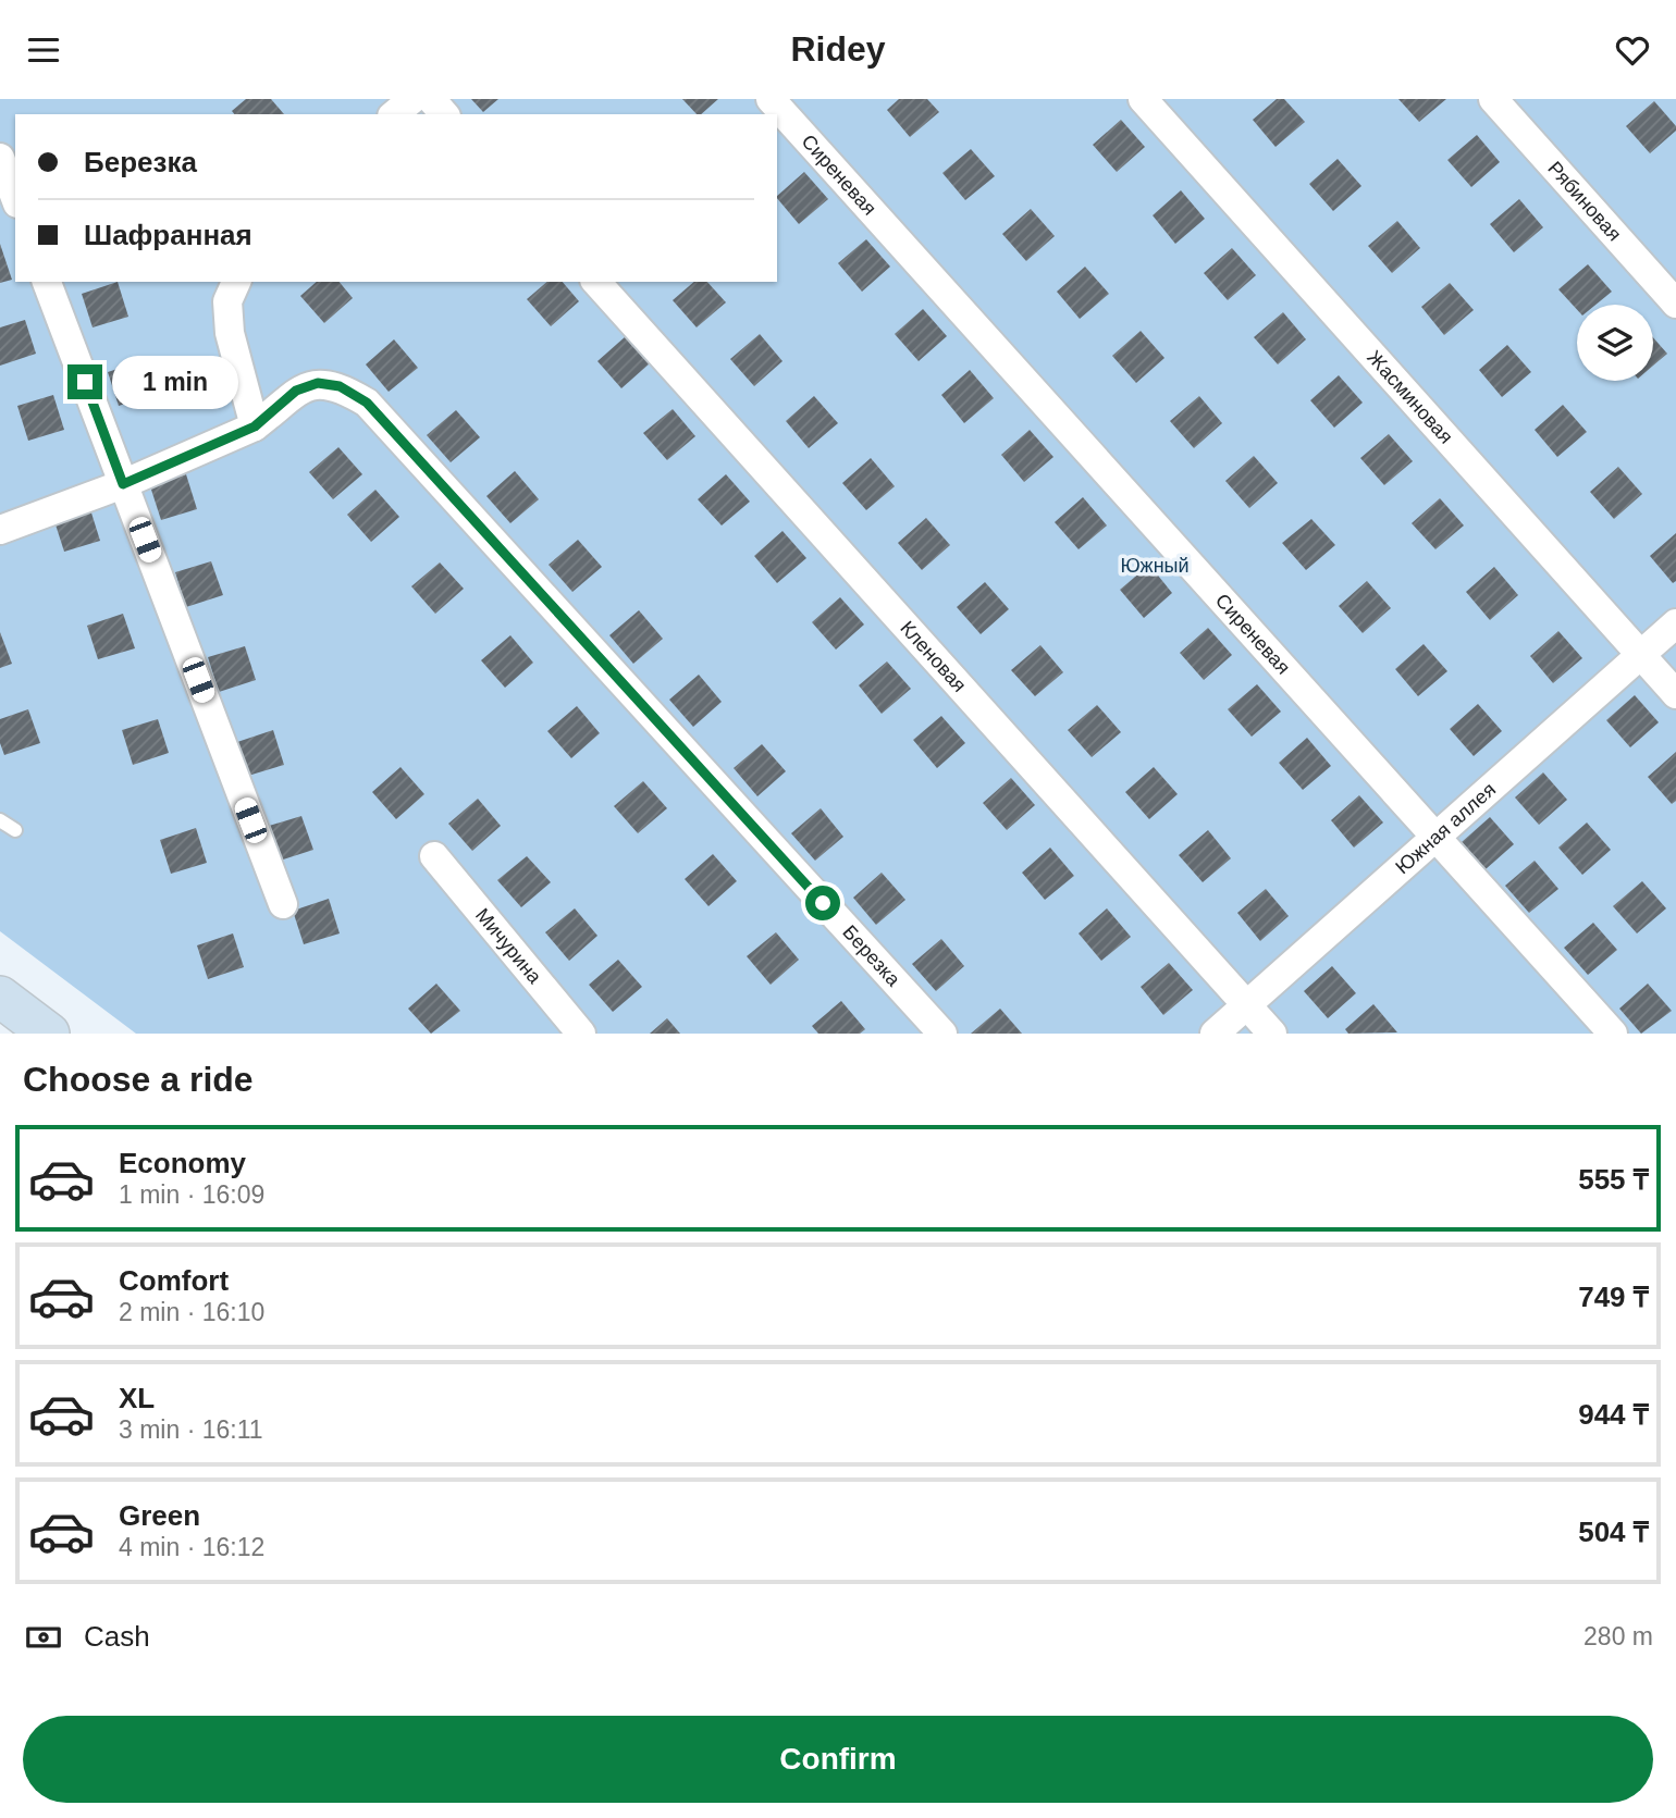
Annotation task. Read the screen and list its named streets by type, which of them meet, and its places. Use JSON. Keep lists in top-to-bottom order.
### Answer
{
  "streets": {
    "street": [
      "Сиреневая",
      "Рябиновая",
      "Жасминовая",
      "Кленовая",
      "Южная аллея",
      "Мичурина",
      "Березка"
    ]
  },
  "crossings": [
    ["Сиреневая", "Южная аллея"],
    ["Жасминовая", "Южная аллея"],
    ["Кленовая", "Южная аллея"]
  ],
  "parks": ["Южный"],
  "page": {
    "header": "Ridey",
    "banner": ["Березка", "Шафранная"],
    "bubble": "1 min",
    "heading": "Choose a ride",
    "list": [
      {
        "name": "Economy",
        "note": "1 min · 16:09",
        "value": "555 ₸"
      },
      {
        "name": "Comfort",
        "note": "2 min · 16:10",
        "value": "749 ₸"
      },
      {
        "name": "XL",
        "note": "3 min · 16:11",
        "value": "944 ₸"
      },
      {
        "name": "Green",
        "note": "4 min · 16:12",
        "value": "504 ₸"
      }
    ],
    "pay": ["Cash", "280 m"],
    "buttons": "Confirm"
  }
}
